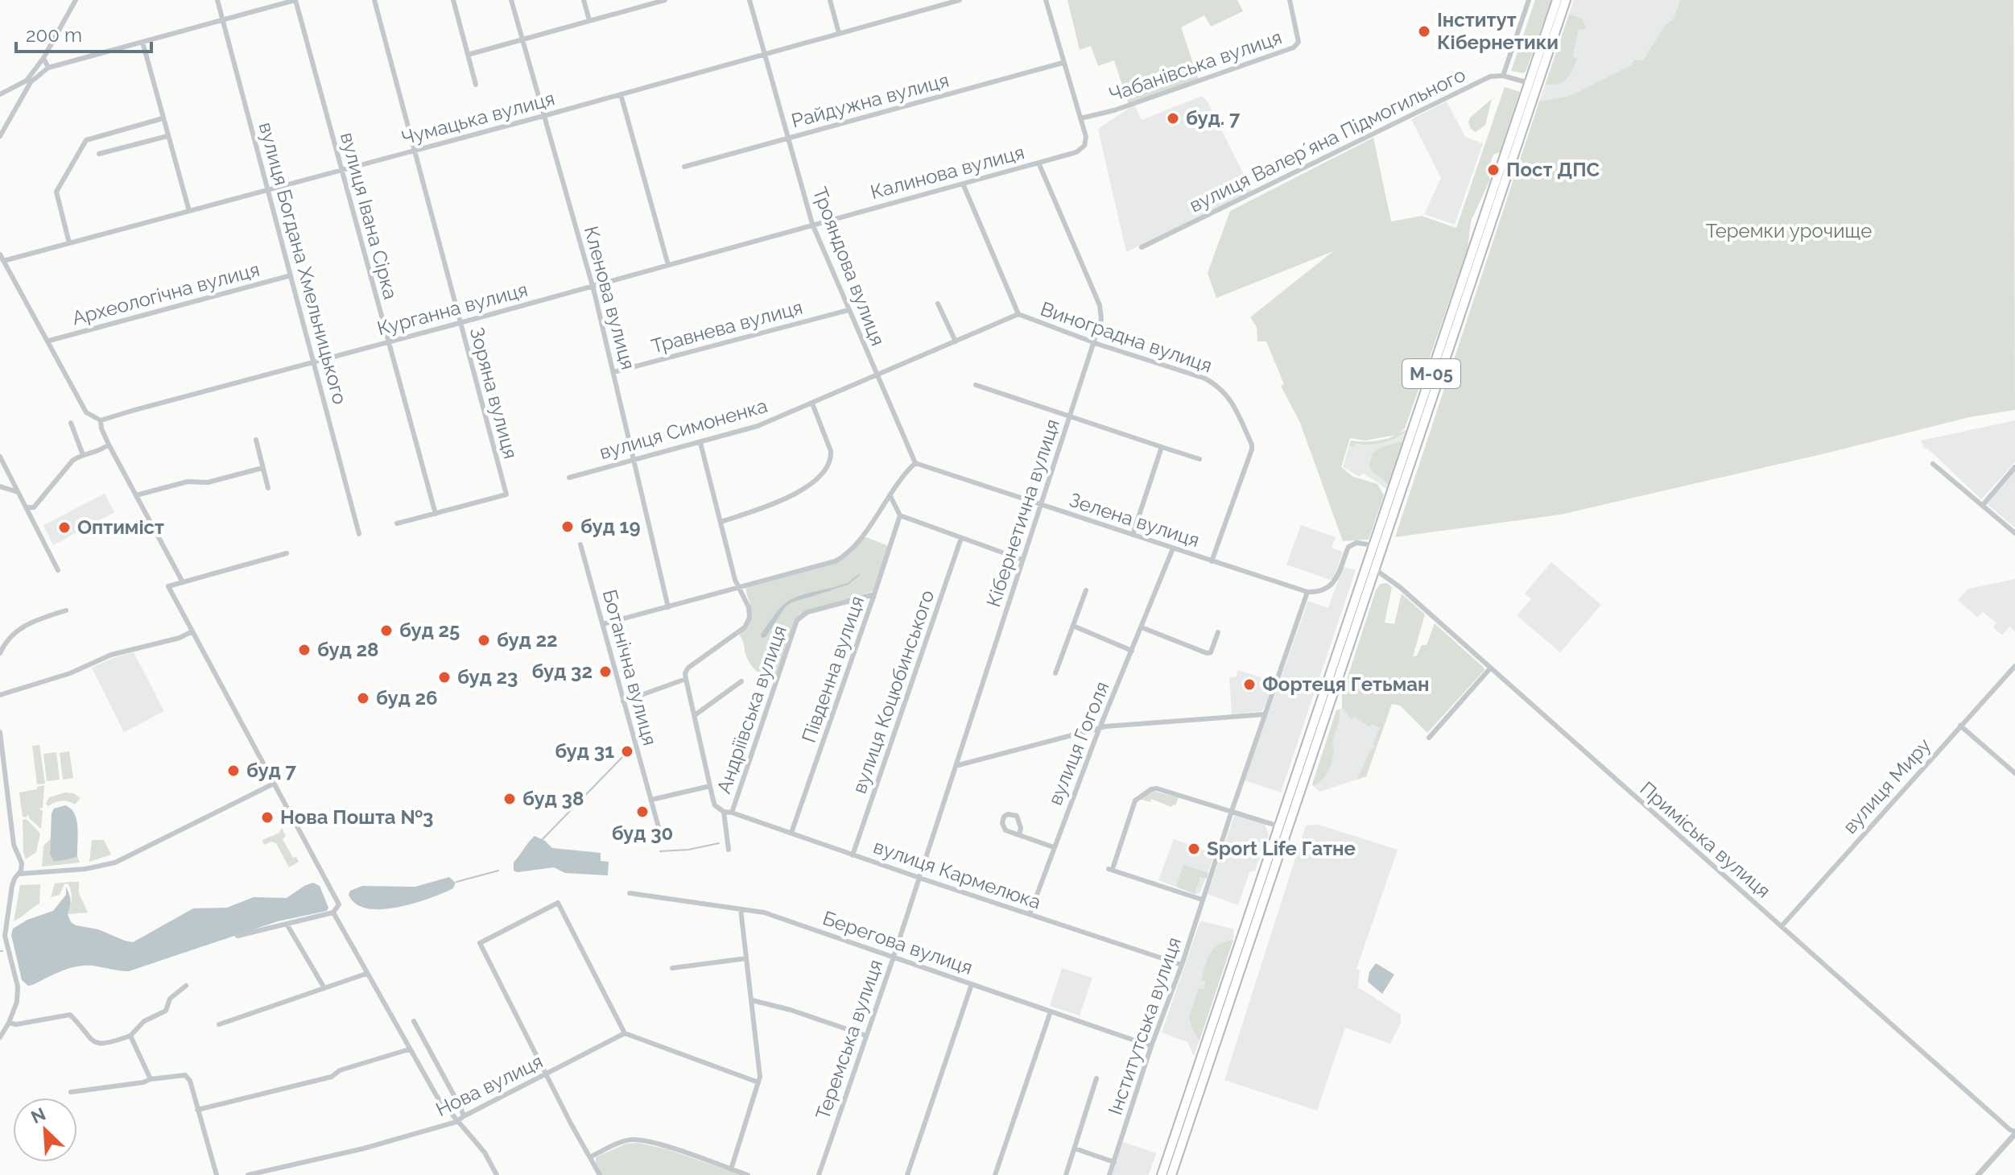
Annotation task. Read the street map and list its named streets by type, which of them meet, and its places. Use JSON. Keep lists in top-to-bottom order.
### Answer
{
  "streets": {
    "highway": ["М-05"],
    "street": [
      "Чабанівська вулиця",
      "Райдужна вулиця",
      "Чумацька вулиця",
      "вулиця Валерʼяна Підмогильного",
      "Калинова вулиця",
      "вулиця Івана Сірка",
      "вулиця Богдана Хмельницького",
      "Трояндова вулиця",
      "Археологічна вулиця",
      "Кленова вулиця",
      "Курганна вулиця",
      "Травнева вулиця",
      "Виноградна вулиця",
      "Зоряна вулиця",
      "вулиця Симоненка",
      "Кібернетична вулиця",
      "Зелена вулиця",
      "Ботанічна вулиця",
      "Південна вулиця",
      "вулиця Коцюбинського",
      "Андріївська вулиця",
      "вулиця Гоголя",
      "вулиця Миру",
      "Приміська вулиця",
      "вулиця Кармелюка",
      "Берегова вулиця",
      "Інститутська вулиця",
      "Теремська вулиця",
      "Нова вулиця"
    ]
  },
  "crossings": [
    ["Чабанівська вулиця", "Калинова вулиця"],
    ["Райдужна вулиця", "Трояндова вулиця"],
    ["Чумацька вулиця", "вулиця Івана Сірка"],
    ["Чумацька вулиця", "вулиця Богдана Хмельницького"],
    ["Чумацька вулиця", "Трояндова вулиця"],
    ["Чумацька вулиця", "Кленова вулиця"],
    ["Чумацька вулиця", "Зоряна вулиця"],
    ["Калинова вулиця", "Трояндова вулиця"],
    ["Калинова вулиця", "Курганна вулиця"],
    ["Калинова вулиця", "Кібернетична вулиця"],
    ["вулиця Івана Сірка", "Курганна вулиця"],
    ["вулиця Івана Сірка", "Зоряна вулиця"],
    ["вулиця Богдана Хмельницького", "Археологічна вулиця"],
    ["вулиця Богдана Хмельницького", "Курганна вулиця"],
    ["Трояндова вулиця", "Курганна вулиця"],
    ["Трояндова вулиця", "Травнева вулиця"],
    ["Трояндова вулиця", "Виноградна вулиця"],
    ["Трояндова вулиця", "вулиця Симоненка"],
    ["Трояндова вулиця", "Зелена вулиця"],
    ["Кленова вулиця", "Курганна вулиця"],
    ["Кленова вулиця", "Травнева вулиця"],
    ["Кленова вулиця", "вулиця Симоненка"],
    ["Курганна вулиця", "Зоряна вулиця"],
    ["Виноградна вулиця", "вулиця Симоненка"],
    ["Виноградна вулиця", "Кібернетична вулиця"],
    ["Виноградна вулиця", "Зелена вулиця"],
    ["М-05", "Приміська вулиця"],
    ["Кібернетична вулиця", "Зелена вулиця"],
    ["Кібернетична вулиця", "вулиця Кармелюка"],
    ["Кібернетична вулиця", "Теремська вулиця"],
    ["Зелена вулиця", "вулиця Гоголя"],
    ["Зелена вулиця", "Інститутська вулиця"],
    ["Південна вулиця", "Андріївська вулиця"],
    ["Південна вулиця", "вулиця Кармелюка"],
    ["вулиця Коцюбинського", "вулиця Кармелюка"],
    ["Андріївська вулиця", "вулиця Кармелюка"],
    ["вулиця Гоголя", "вулиця Кармелюка"],
    ["вулиця Миру", "Приміська вулиця"],
    ["вулиця Кармелюка", "Інститутська вулиця"],
    ["вулиця Кармелюка", "Теремська вулиця"],
    ["Берегова вулиця", "Інститутська вулиця"],
    ["Берегова вулиця", "Теремська вулиця"]
  ],
  "parks": ["Теремки урочище"],
  "places": [
    "Інститут Кібернетики",
    "буд. 7",
    "Пост ДПС",
    "буд 19",
    "Оптиміст",
    "буд 25",
    "буд 22",
    "буд 28",
    "буд 32",
    "буд 23",
    "Фортеця Гетьман",
    "буд 26",
    "буд 31",
    "буд 7",
    "буд 38",
    "буд 30",
    "Нова Пошта №3",
    "Sport Life Гатне"
  ],
  "scale_bar": "200 m",
  "north": "top left"
}
